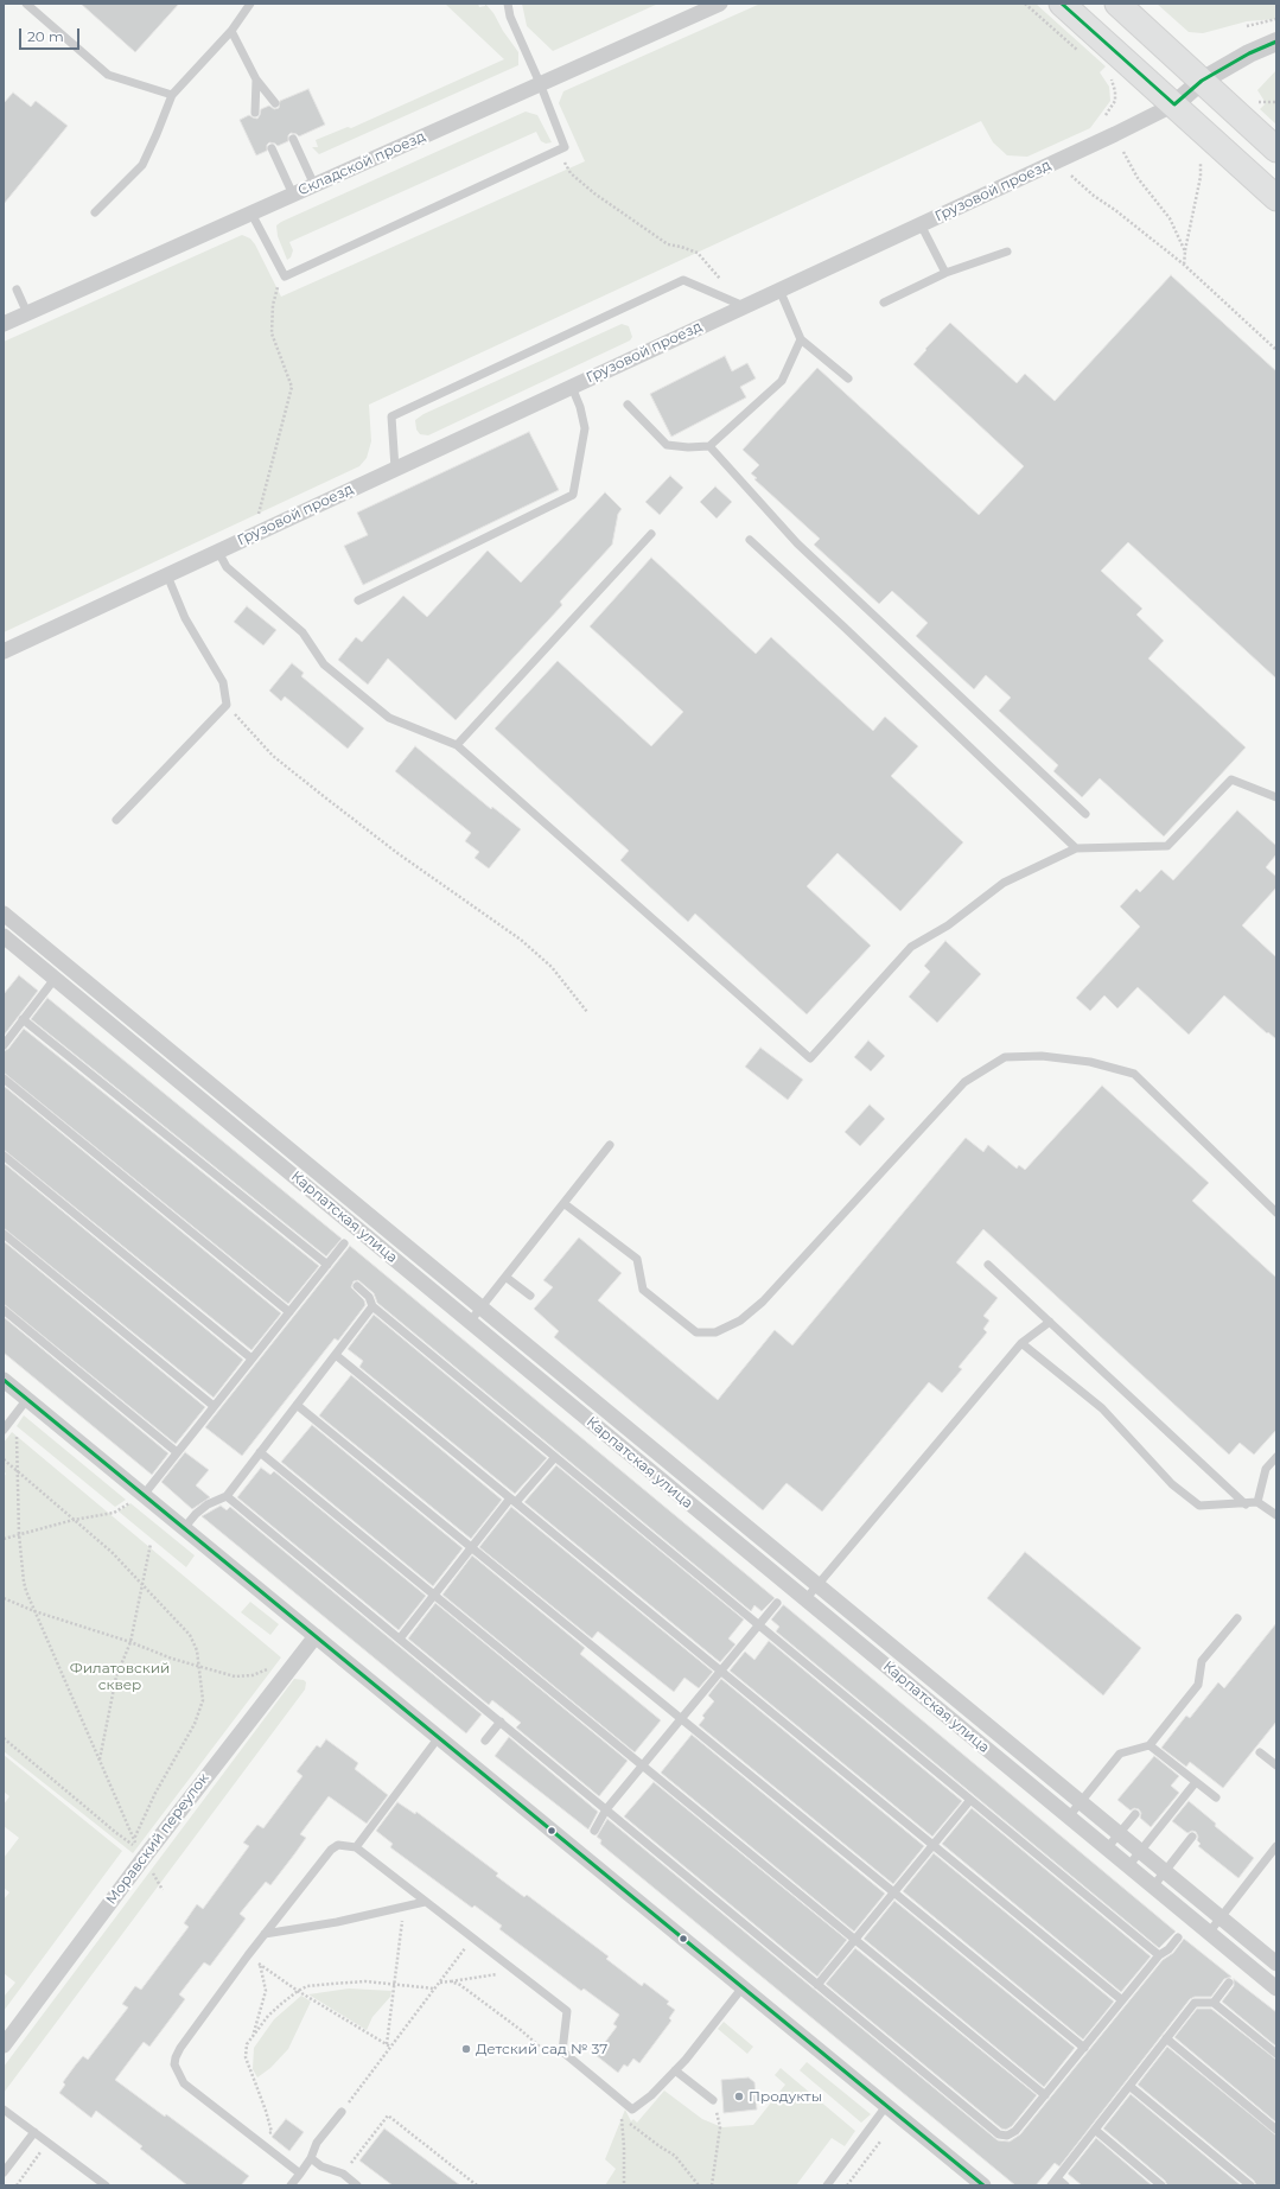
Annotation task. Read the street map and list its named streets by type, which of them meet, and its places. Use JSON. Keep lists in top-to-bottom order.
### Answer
{
  "streets": {
    "street": [
      "Складской проезд",
      "Грузовой проезд",
      "Карпатская улица",
      "Моравский переулок"
    ]
  },
  "parks": ["Филатовский сквер"],
  "places": ["Детский сад № 37", "Продукты"],
  "scale_bar": "20 m"
}
